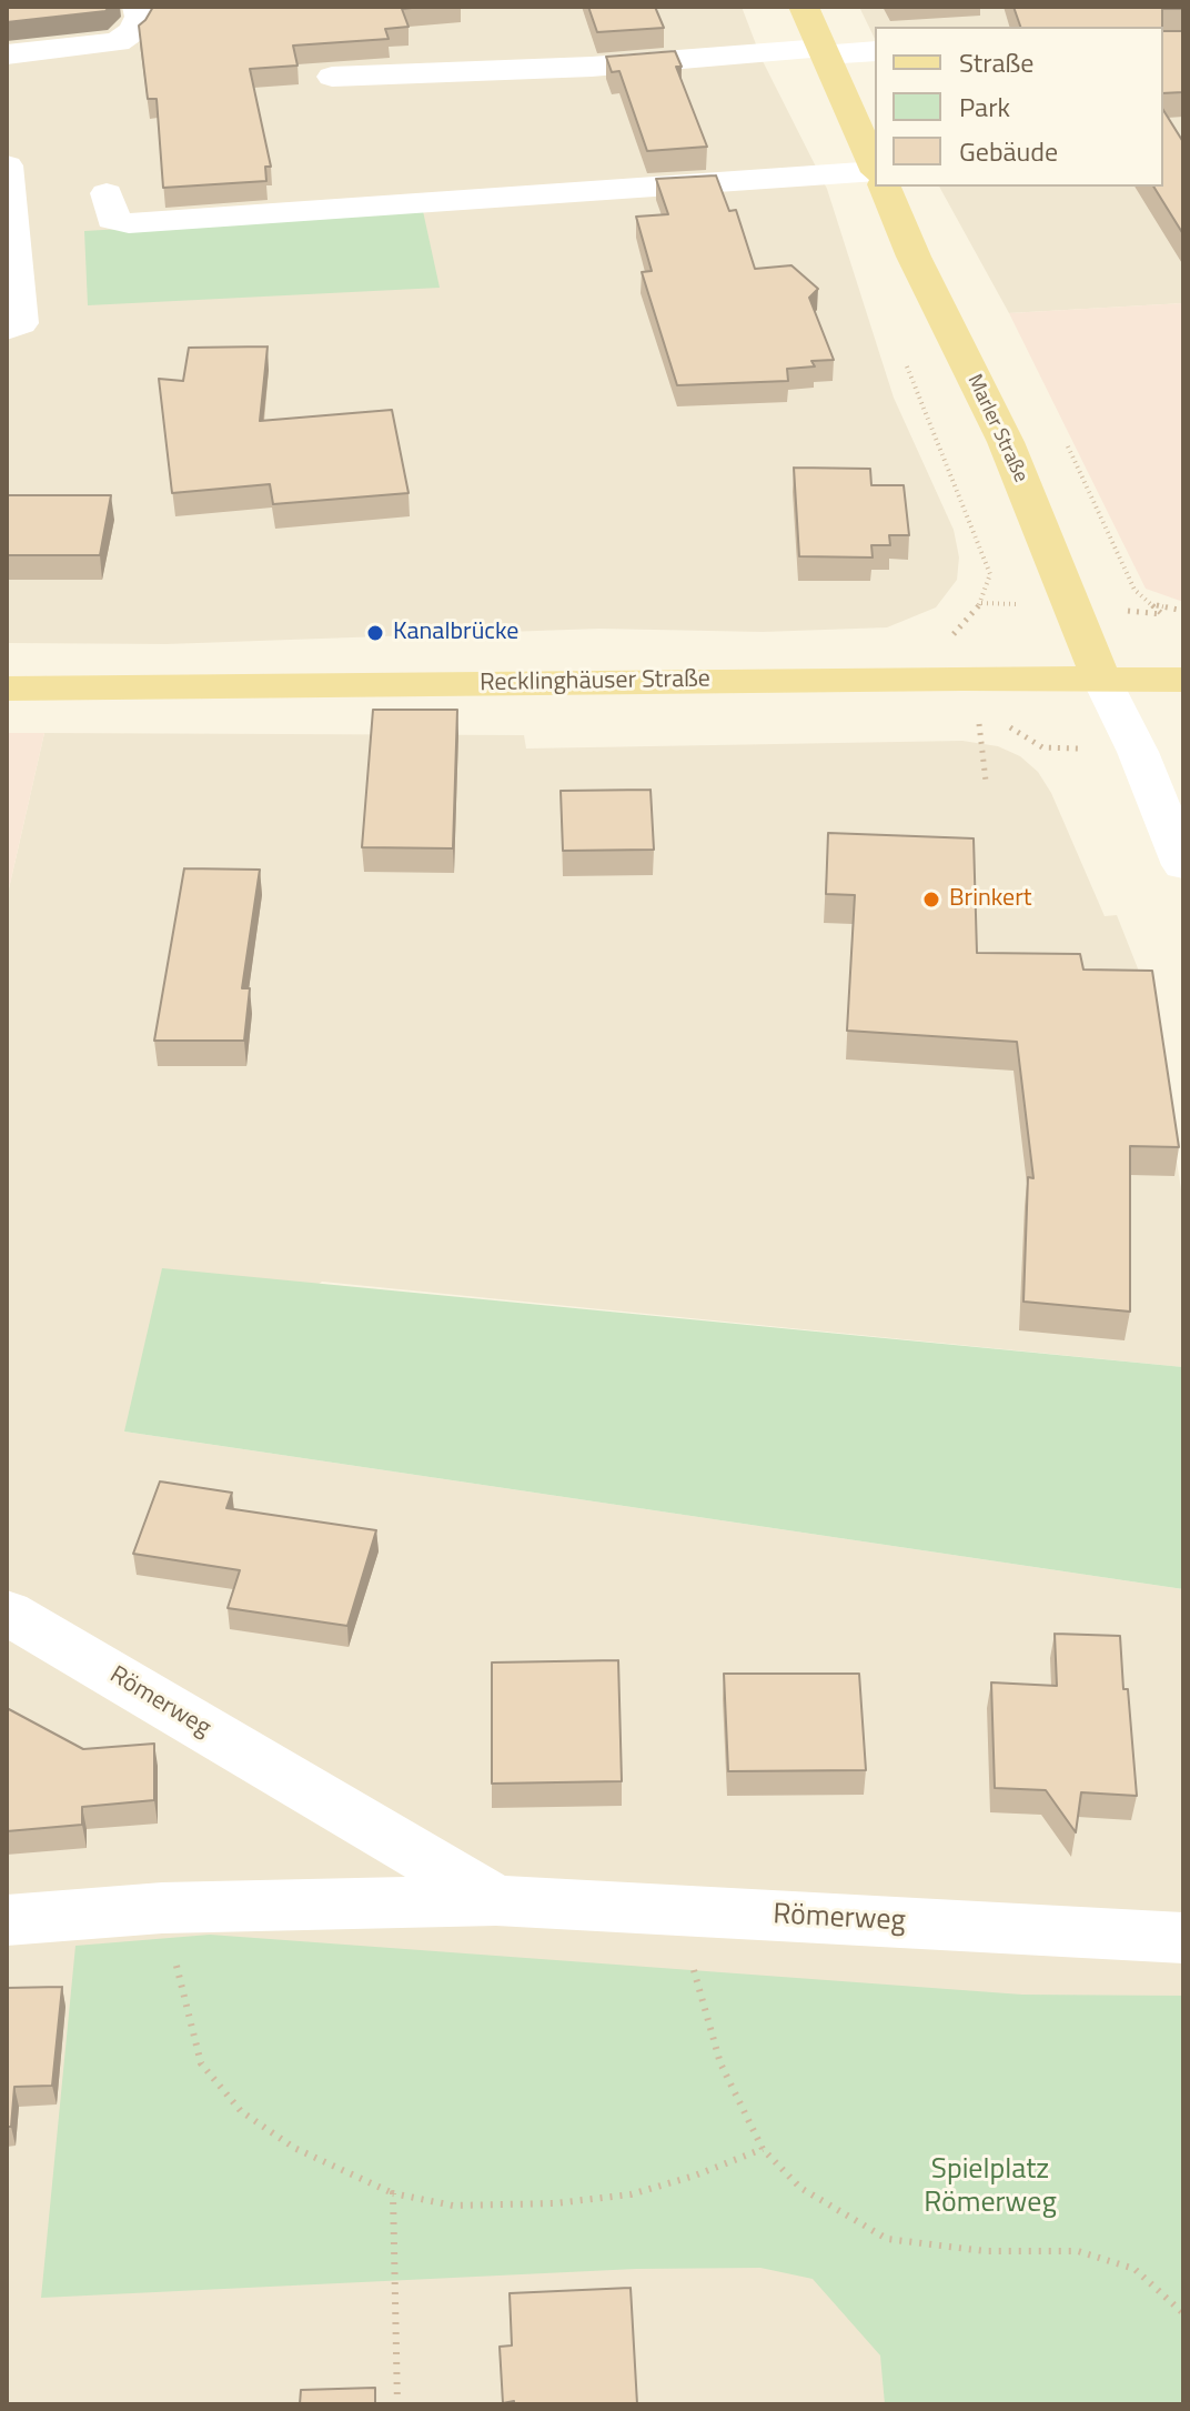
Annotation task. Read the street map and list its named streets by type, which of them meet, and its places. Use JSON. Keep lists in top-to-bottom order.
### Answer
{
  "streets": {
    "main road": ["Marler Straße", "Recklinghäuser Straße"],
    "street": ["Römerweg"]
  },
  "crossings": [
    ["Marler Straße", "Recklinghäuser Straße"]
  ],
  "parks": ["Spielplatz Römerweg"],
  "places": ["Kanalbrücke", "Brinkert"],
  "legend": ["Straße", "Park", "Gebäude"]
}
